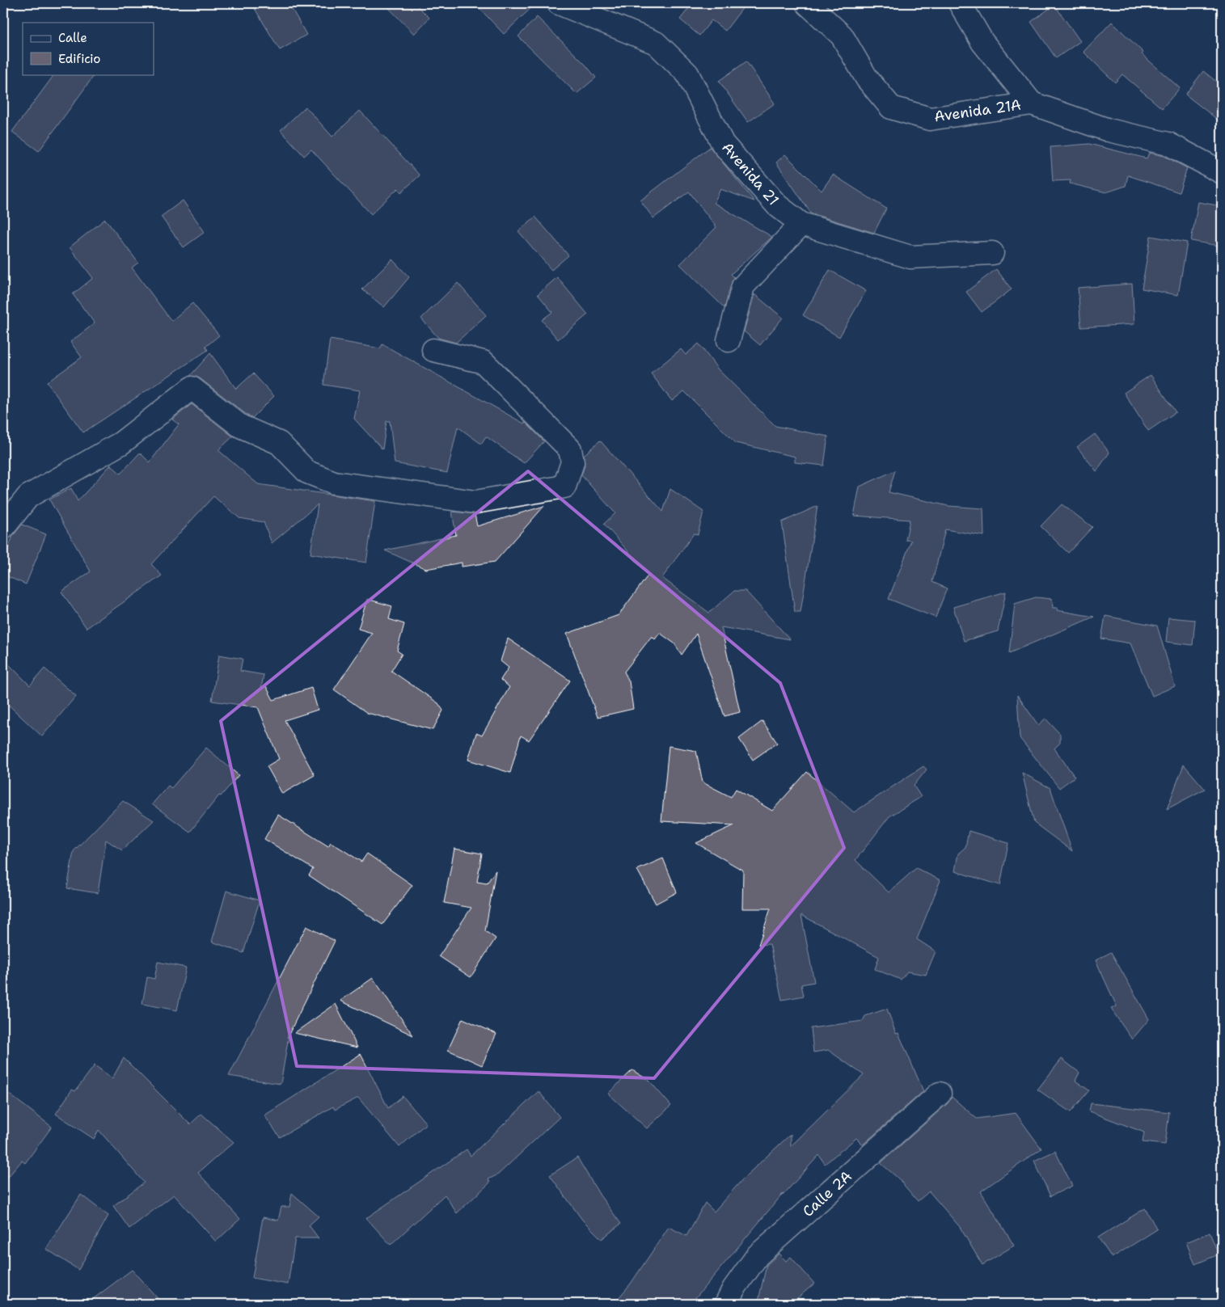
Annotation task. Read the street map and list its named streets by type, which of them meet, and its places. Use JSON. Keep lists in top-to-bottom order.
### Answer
{
  "streets": {
    "street": ["Avenida 21A", "Avenida 21", "Calle 2A"]
  },
  "legend": ["Calle", "Edificio"]
}
